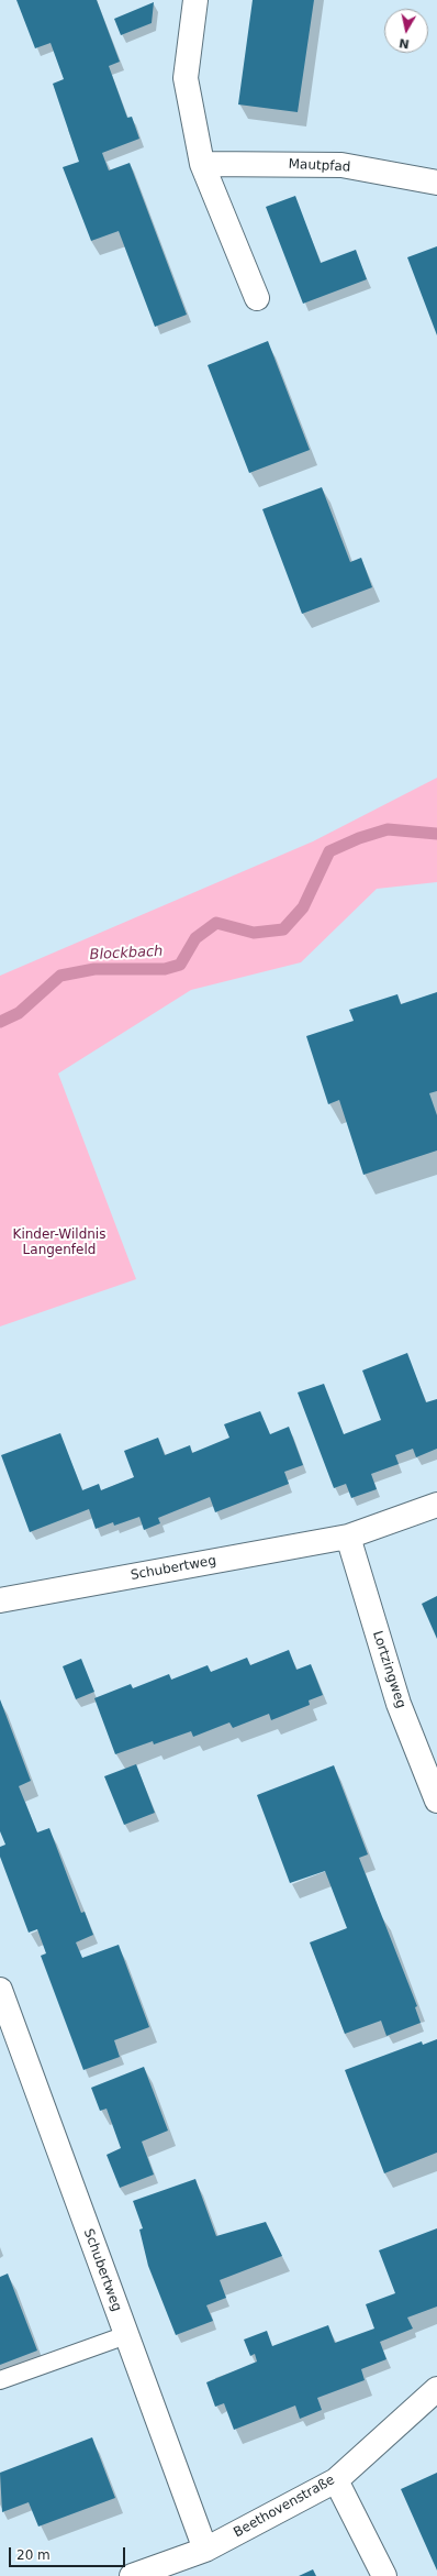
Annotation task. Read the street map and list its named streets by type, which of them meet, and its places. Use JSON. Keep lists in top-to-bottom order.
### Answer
{
  "streets": {
    "street": [
      "Mautpfad",
      "Schubertweg",
      "Lortzingweg",
      "Beethovenstraße"
    ]
  },
  "crossings": [
    ["Schubertweg", "Lortzingweg"],
    ["Schubertweg", "Beethovenstraße"]
  ],
  "water": ["Blockbach"],
  "parks": ["Kinder-Wildnis Langenfeld"],
  "scale_bar": "20 m",
  "north": "bottom"
}
